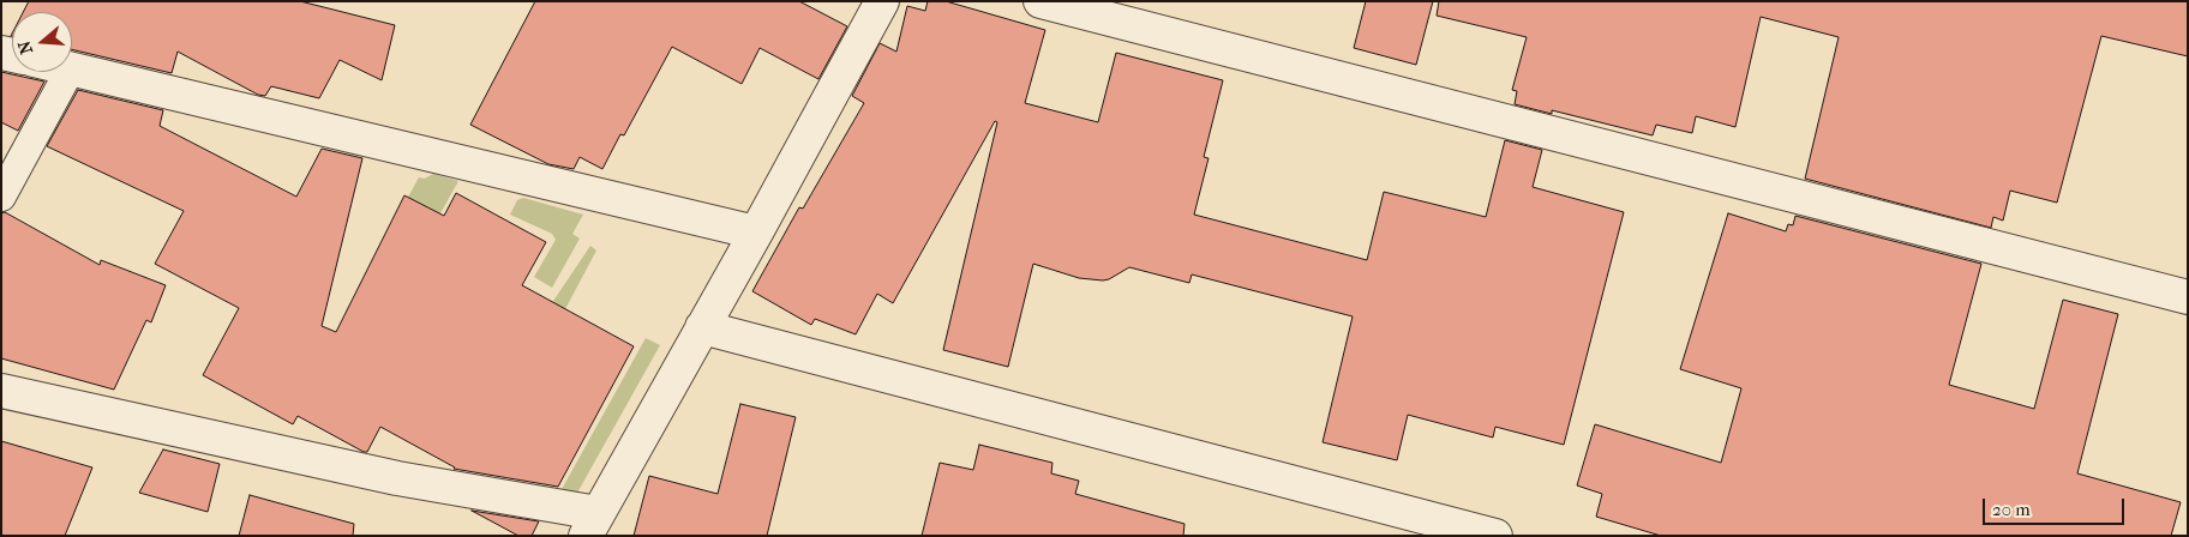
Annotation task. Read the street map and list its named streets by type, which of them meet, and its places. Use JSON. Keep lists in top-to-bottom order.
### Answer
{
  "scale_bar": "20 m",
  "north": "left"
}
